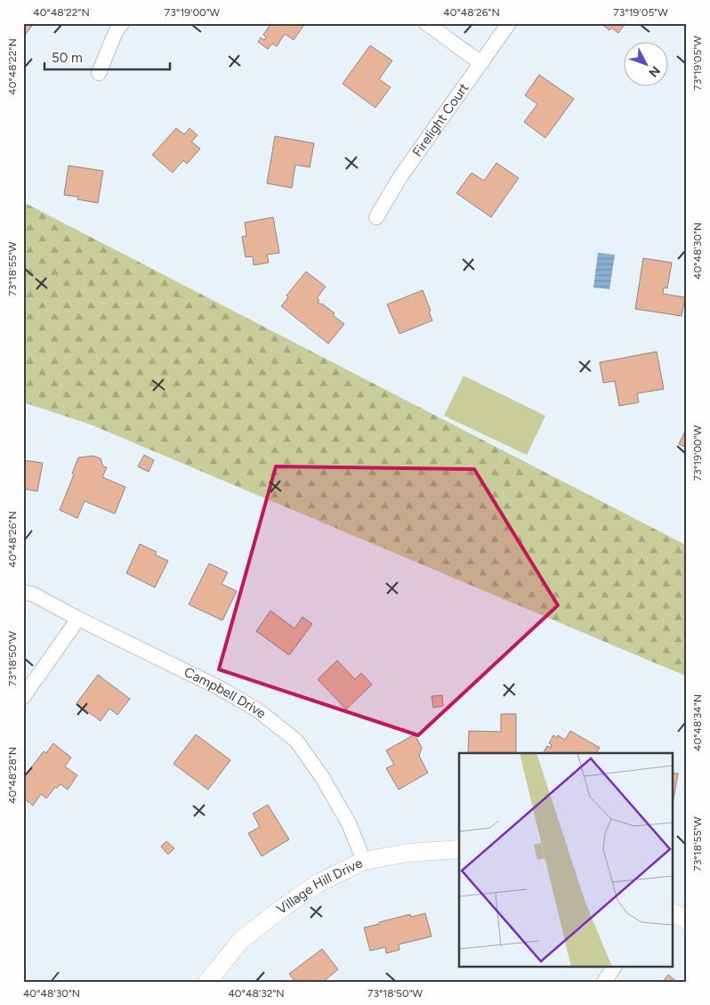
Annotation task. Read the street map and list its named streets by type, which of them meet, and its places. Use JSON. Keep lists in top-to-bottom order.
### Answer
{
  "streets": {
    "street": ["Firelight Court", "Campbell Drive", "Village Hill Drive"]
  },
  "crossings": [
    ["Campbell Drive", "Village Hill Drive"]
  ],
  "scale_bar": "50 m",
  "north": "bottom right",
  "coordinates": [
    "40°48'22\"N",
    "73°19'00\"W",
    "40°48'26\"N",
    "73°19'05\"W",
    "40°48'30\"N",
    "73°18'55\"W",
    "73°18'50\"W",
    "40°48'34\"N",
    "40°48'28\"N",
    "40°48'32\"N"
  ]
}
